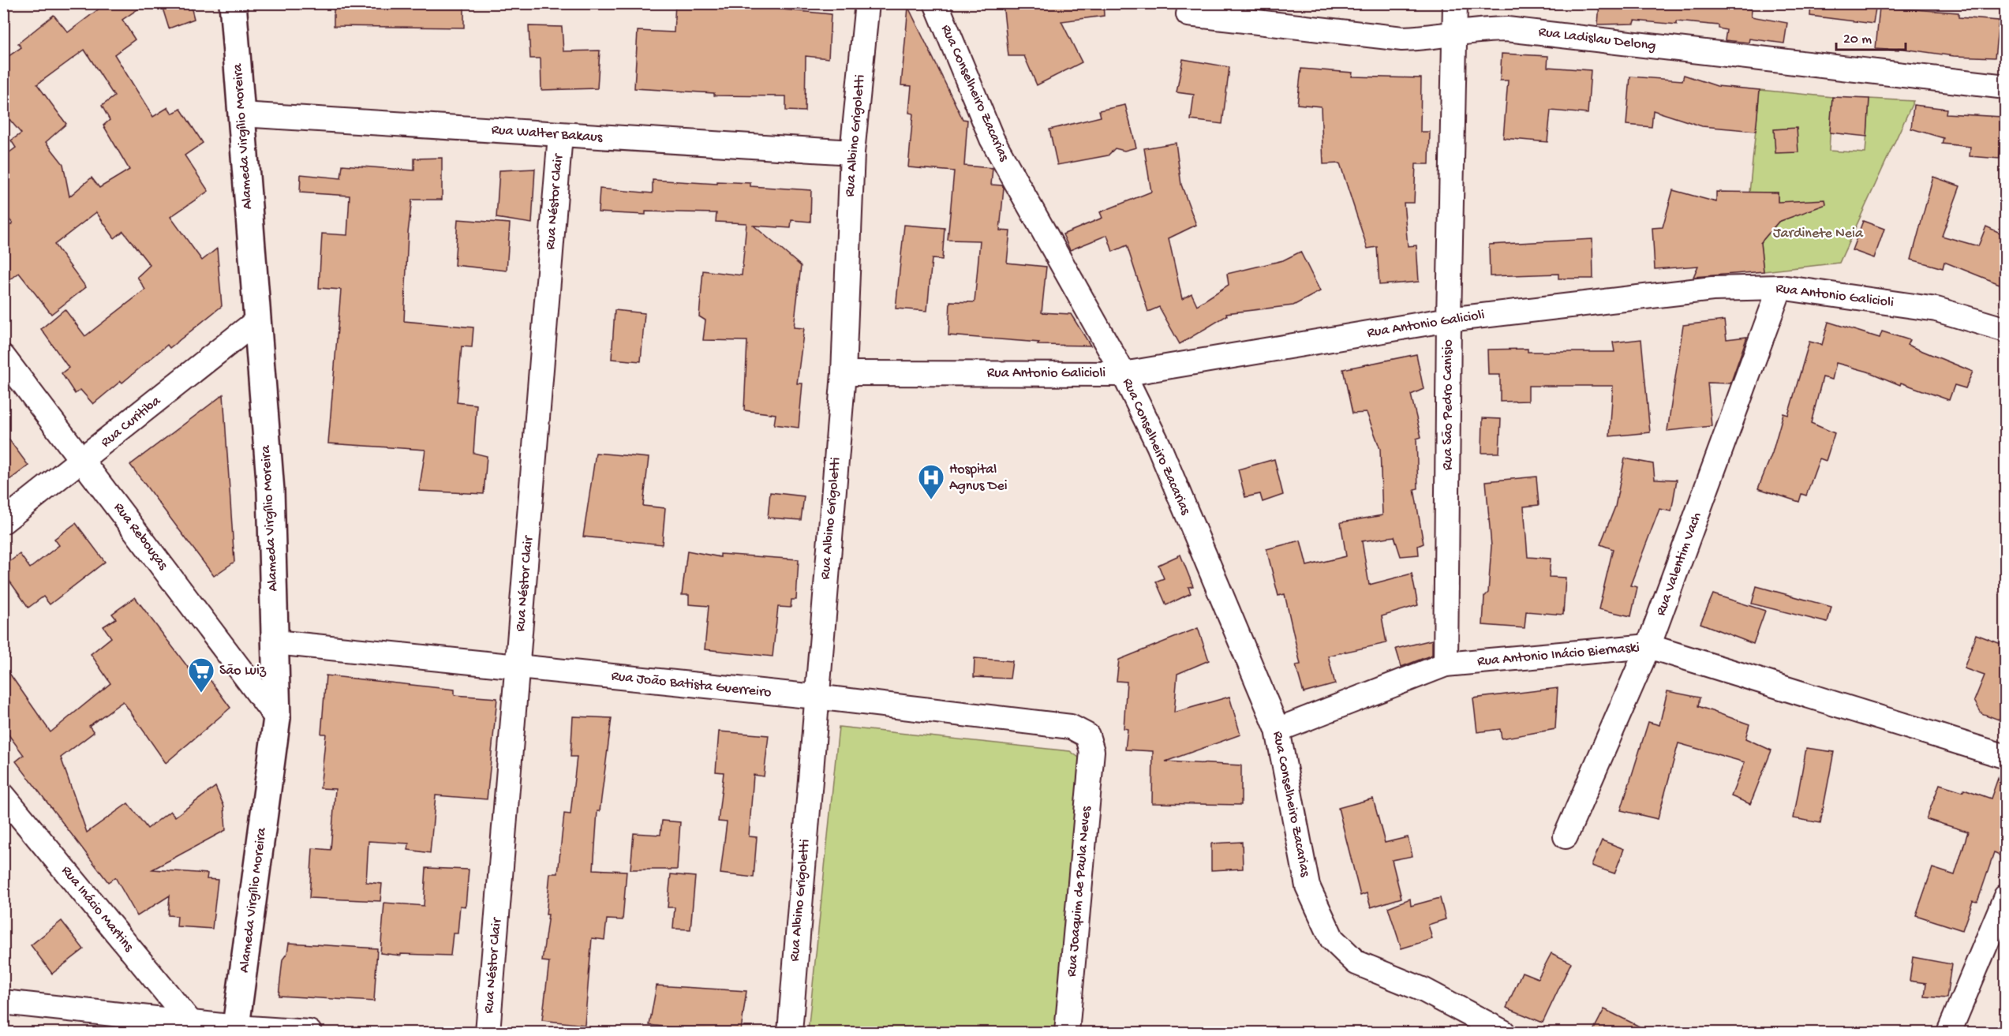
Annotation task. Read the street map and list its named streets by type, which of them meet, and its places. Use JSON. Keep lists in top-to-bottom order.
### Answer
{
  "streets": {
    "main road": ["Alameda Virgílio Moreira"],
    "street": [
      "Rua Ladislau Delong",
      "Rua Conselheiro Zacarias",
      "Rua Walter Bakaus",
      "Rua Albino Grigoletti",
      "Rua Néstor Clair",
      "Rua Antonio Galicioli",
      "Rua São Pedro Canisio",
      "Rua Curitiba",
      "Rua Rebouças",
      "Rua Valentim Vach",
      "Rua Antonio Inácio Biernaski",
      "Rua João Batista Guerreiro",
      "Rua Joaquim de Paula Neves",
      "Rua Inácio Martins"
    ]
  },
  "crossings": [
    ["Rua Ladislau Delong", "Rua São Pedro Canisio"],
    ["Rua Conselheiro Zacarias", "Rua Antonio Galicioli"],
    ["Rua Conselheiro Zacarias", "Rua Antonio Inácio Biernaski"],
    ["Rua Walter Bakaus", "Rua Albino Grigoletti"],
    ["Rua Walter Bakaus", "Alameda Virgílio Moreira"],
    ["Rua Walter Bakaus", "Rua Néstor Clair"],
    ["Rua Albino Grigoletti", "Rua Antonio Galicioli"],
    ["Rua Albino Grigoletti", "Rua João Batista Guerreiro"],
    ["Alameda Virgílio Moreira", "Rua Curitiba"],
    ["Alameda Virgílio Moreira", "Rua Rebouças"],
    ["Alameda Virgílio Moreira", "Rua João Batista Guerreiro"],
    ["Rua Néstor Clair", "Rua João Batista Guerreiro"],
    ["Rua Antonio Galicioli", "Rua São Pedro Canisio"],
    ["Rua Antonio Galicioli", "Rua Valentim Vach"],
    ["Rua São Pedro Canisio", "Rua Antonio Inácio Biernaski"],
    ["Rua Curitiba", "Rua Rebouças"],
    ["Rua Valentim Vach", "Rua Antonio Inácio Biernaski"],
    ["Rua João Batista Guerreiro", "Rua Joaquim de Paula Neves"]
  ],
  "parks": ["Jardinete Neia"],
  "places": {
    "hospital": ["Hospital Agnus Dei"],
    "supermarket": ["São Luiz"]
  },
  "scale_bar": "20 m"
}
